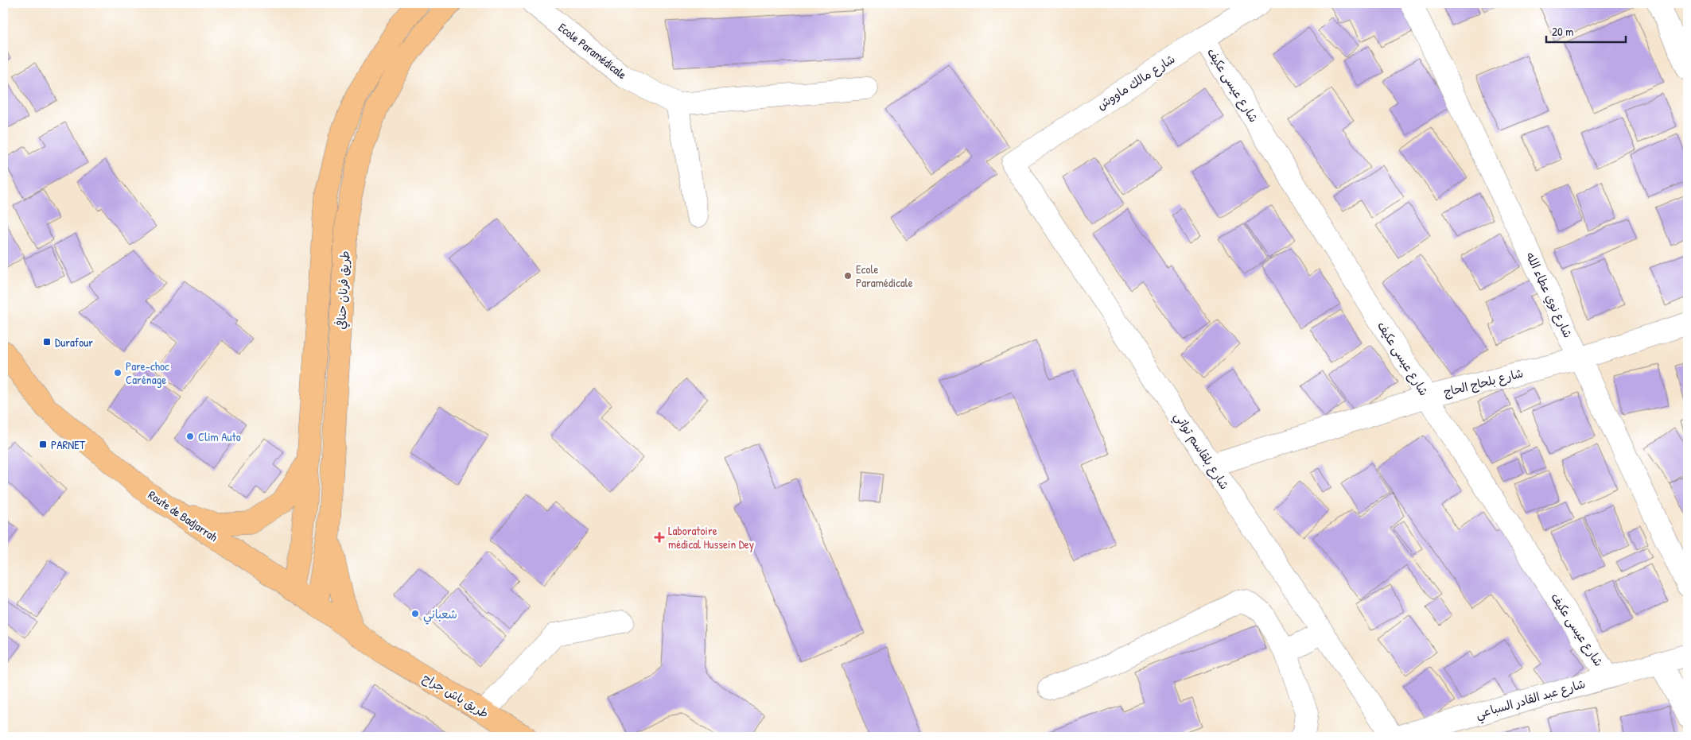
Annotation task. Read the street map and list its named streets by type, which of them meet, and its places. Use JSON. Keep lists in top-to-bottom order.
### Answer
{
  "streets": {
    "main road": ["طريق فرنان حنافي", "Route de Badjarrah", "طريق باش جراح"],
    "street": [
      "Ecole Paramédicale",
      "شارع مالك ماووش",
      "شارع عيسى عكيف",
      "شارع نوي عطاء الله",
      "شارع بلحاج الحاج",
      "شارع بلقاسم تواتي",
      "شارع عبد القادر السباعي"
    ]
  },
  "crossings": [
    ["شارع مالك ماووش", "شارع عيسى عكيف"],
    ["شارع مالك ماووش", "شارع بلقاسم تواتي"],
    ["شارع عيسى عكيف", "شارع بلحاج الحاج"],
    ["شارع عيسى عكيف", "شارع عبد القادر السباعي"],
    ["طريق فرنان حنافي", "Route de Badjarrah"],
    ["شارع نوي عطاء الله", "شارع بلحاج الحاج"],
    ["شارع بلحاج الحاج", "شارع بلقاسم تواتي"],
    ["Route de Badjarrah", "طريق باش جراح"]
  ],
  "places": {
    "other": [
      "Ecole Paramédicale",
      "Pare-choc Carénage",
      "Clim Auto",
      "شعباني"
    ],
    "transit": ["Durafour", "PARNET"],
    "health": ["Laboratoire médical Hussein Dey"]
  },
  "scale_bar": "20 m"
}
